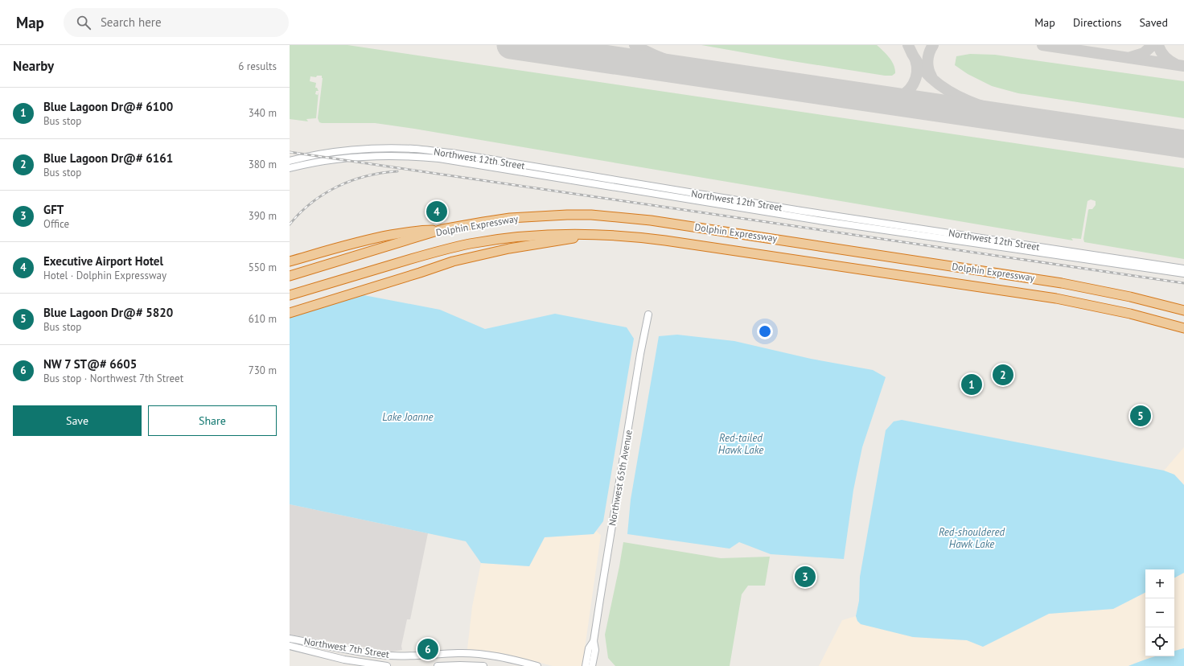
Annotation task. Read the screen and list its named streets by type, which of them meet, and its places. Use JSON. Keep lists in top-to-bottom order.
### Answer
{
  "streets": {
    "highway": ["Dolphin Expressway"],
    "main road": ["Northwest 12th Street", "Northwest 65th Avenue", "Northwest 7th Street"]
  },
  "water": ["Lake Joanne", "Red-tailed Hawk Lake", "Red-shouldered Hawk Lake"],
  "page": {
    "header": "Map",
    "search": "Search here",
    "nav": ["Map", "Directions", "Saved"],
    "heading": ["Nearby", "6 results"],
    "list": [
      {
        "mark": "1",
        "name": "Blue Lagoon Dr@# 6100",
        "note": "Bus stop",
        "value": "340 m"
      },
      {
        "mark": "2",
        "name": "Blue Lagoon Dr@# 6161",
        "note": "Bus stop",
        "value": "380 m"
      },
      {
        "mark": "3",
        "name": "GFT",
        "note": "Office",
        "value": "390 m"
      },
      {
        "mark": "4",
        "name": "Executive Airport Hotel",
        "note": "Hotel · Dolphin Expressway",
        "value": "550 m"
      },
      {
        "mark": "5",
        "name": "Blue Lagoon Dr@# 5820",
        "note": "Bus stop",
        "value": "610 m"
      },
      {
        "mark": "6",
        "name": "NW 7 ST@# 6605",
        "note": "Bus stop · Northwest 7th Street",
        "value": "730 m"
      }
    ],
    "pins": [
      "4",
      "2",
      "1",
      "5",
      "3",
      "6"
    ],
    "buttons": ["Save", "Share"],
    "map_buttons": ["+", "−"]
  }
}
